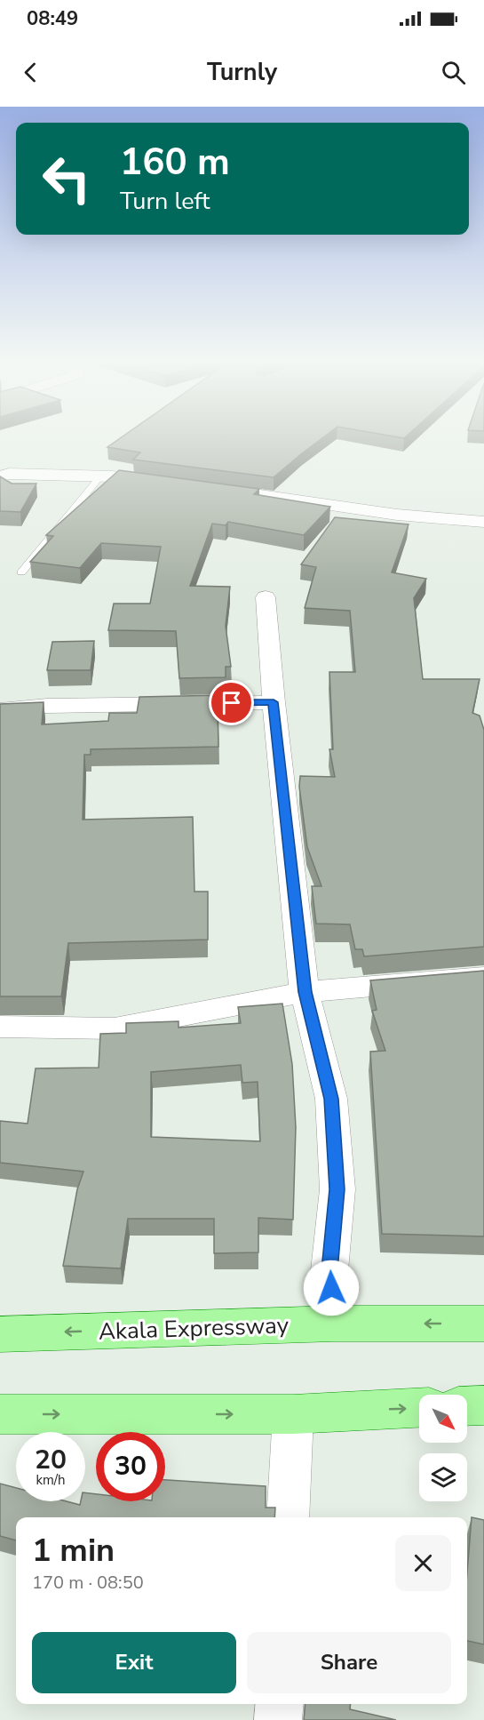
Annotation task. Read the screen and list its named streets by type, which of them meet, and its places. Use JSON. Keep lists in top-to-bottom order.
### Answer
{
  "streets": {
    "main road": ["Akala Expressway"]
  },
  "north": "bottom right",
  "page": {
    "status": "08:49",
    "header": "Turnly",
    "turn": ["160 m", "Turn left"],
    "speed": "20 km/h",
    "limit": "30",
    "heading": ["1 min", "170 m · 08:50"],
    "buttons": ["Exit", "Share"]
  }
}
